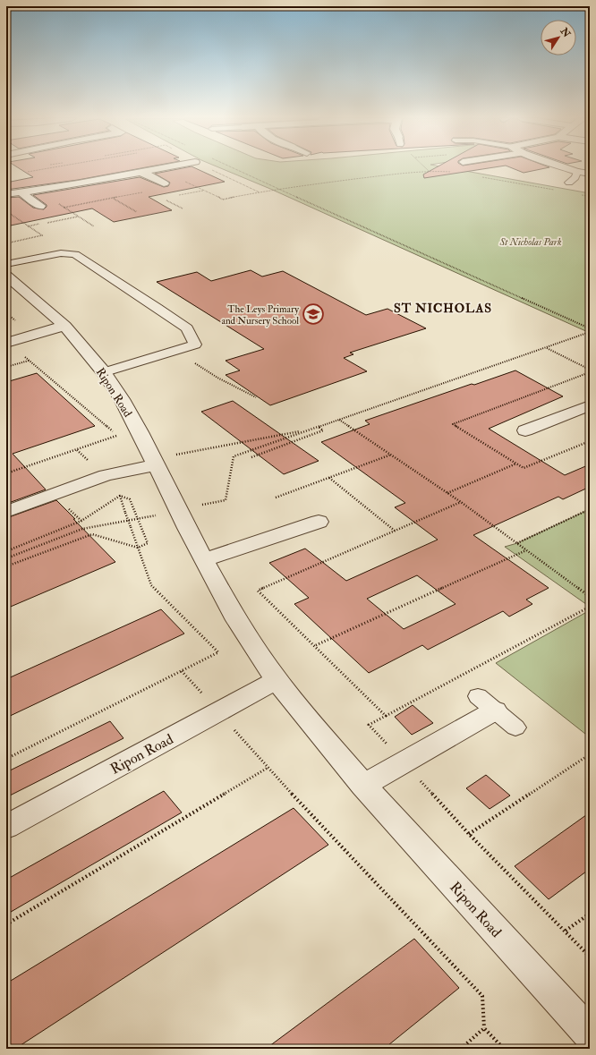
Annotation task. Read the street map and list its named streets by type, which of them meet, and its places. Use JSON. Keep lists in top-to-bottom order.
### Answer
{
  "streets": {
    "street": ["Ripon Road"]
  },
  "districts": ["ST NICHOLAS"],
  "parks": ["St Nicholas Park"],
  "places": {
    "school or university": ["The Leys Primary and Nursery School"]
  },
  "north": "top right"
}
